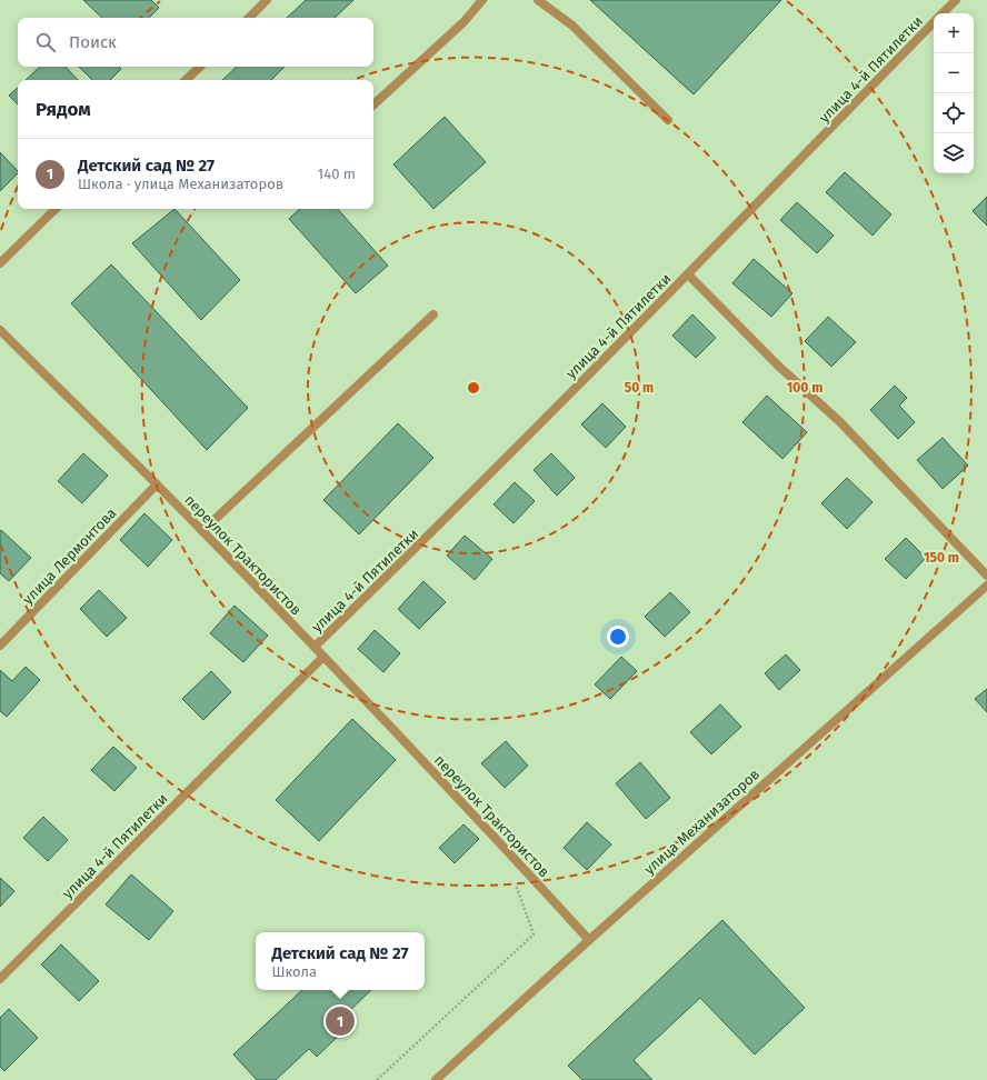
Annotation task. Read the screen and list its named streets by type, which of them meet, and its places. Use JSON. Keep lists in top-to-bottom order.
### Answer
{
  "streets": {
    "street": [
      "улица 4-й Пятилетки",
      "переулок Трактористов",
      "улица Лермонтова",
      "улица Механизаторов"
    ]
  },
  "crossings": [
    ["улица 4-й Пятилетки", "переулок Трактористов"],
    ["переулок Трактористов", "улица Лермонтова"],
    ["переулок Трактористов", "улица Механизаторов"]
  ],
  "page": {
    "map_buttons": ["+", "−"],
    "search": "Поиск",
    "heading": "Рядом",
    "list": [
      {
        "mark": "1",
        "name": "Детский сад № 27",
        "note": "Школа · улица Механизаторов",
        "value": "140 m"
      }
    ],
    "popup": ["Детский сад № 27", "Школа"],
    "pins": "1"
  },
  "rings": ["50 m", "100 m", "150 m"]
}
